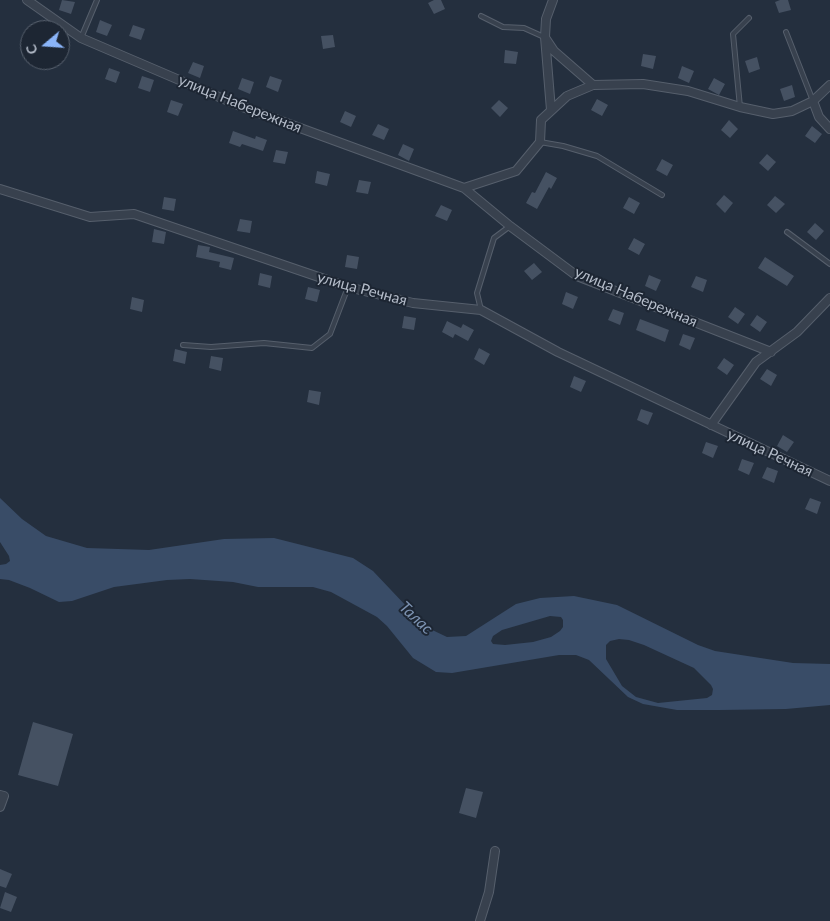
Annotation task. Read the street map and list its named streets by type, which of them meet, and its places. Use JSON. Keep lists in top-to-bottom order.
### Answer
{
  "streets": {
    "street": ["улица Набережная", "улица Речная"]
  },
  "crossings": [
    ["улица Набережная", "улица Речная"]
  ],
  "water": ["Талас"],
  "north": "left"
}
